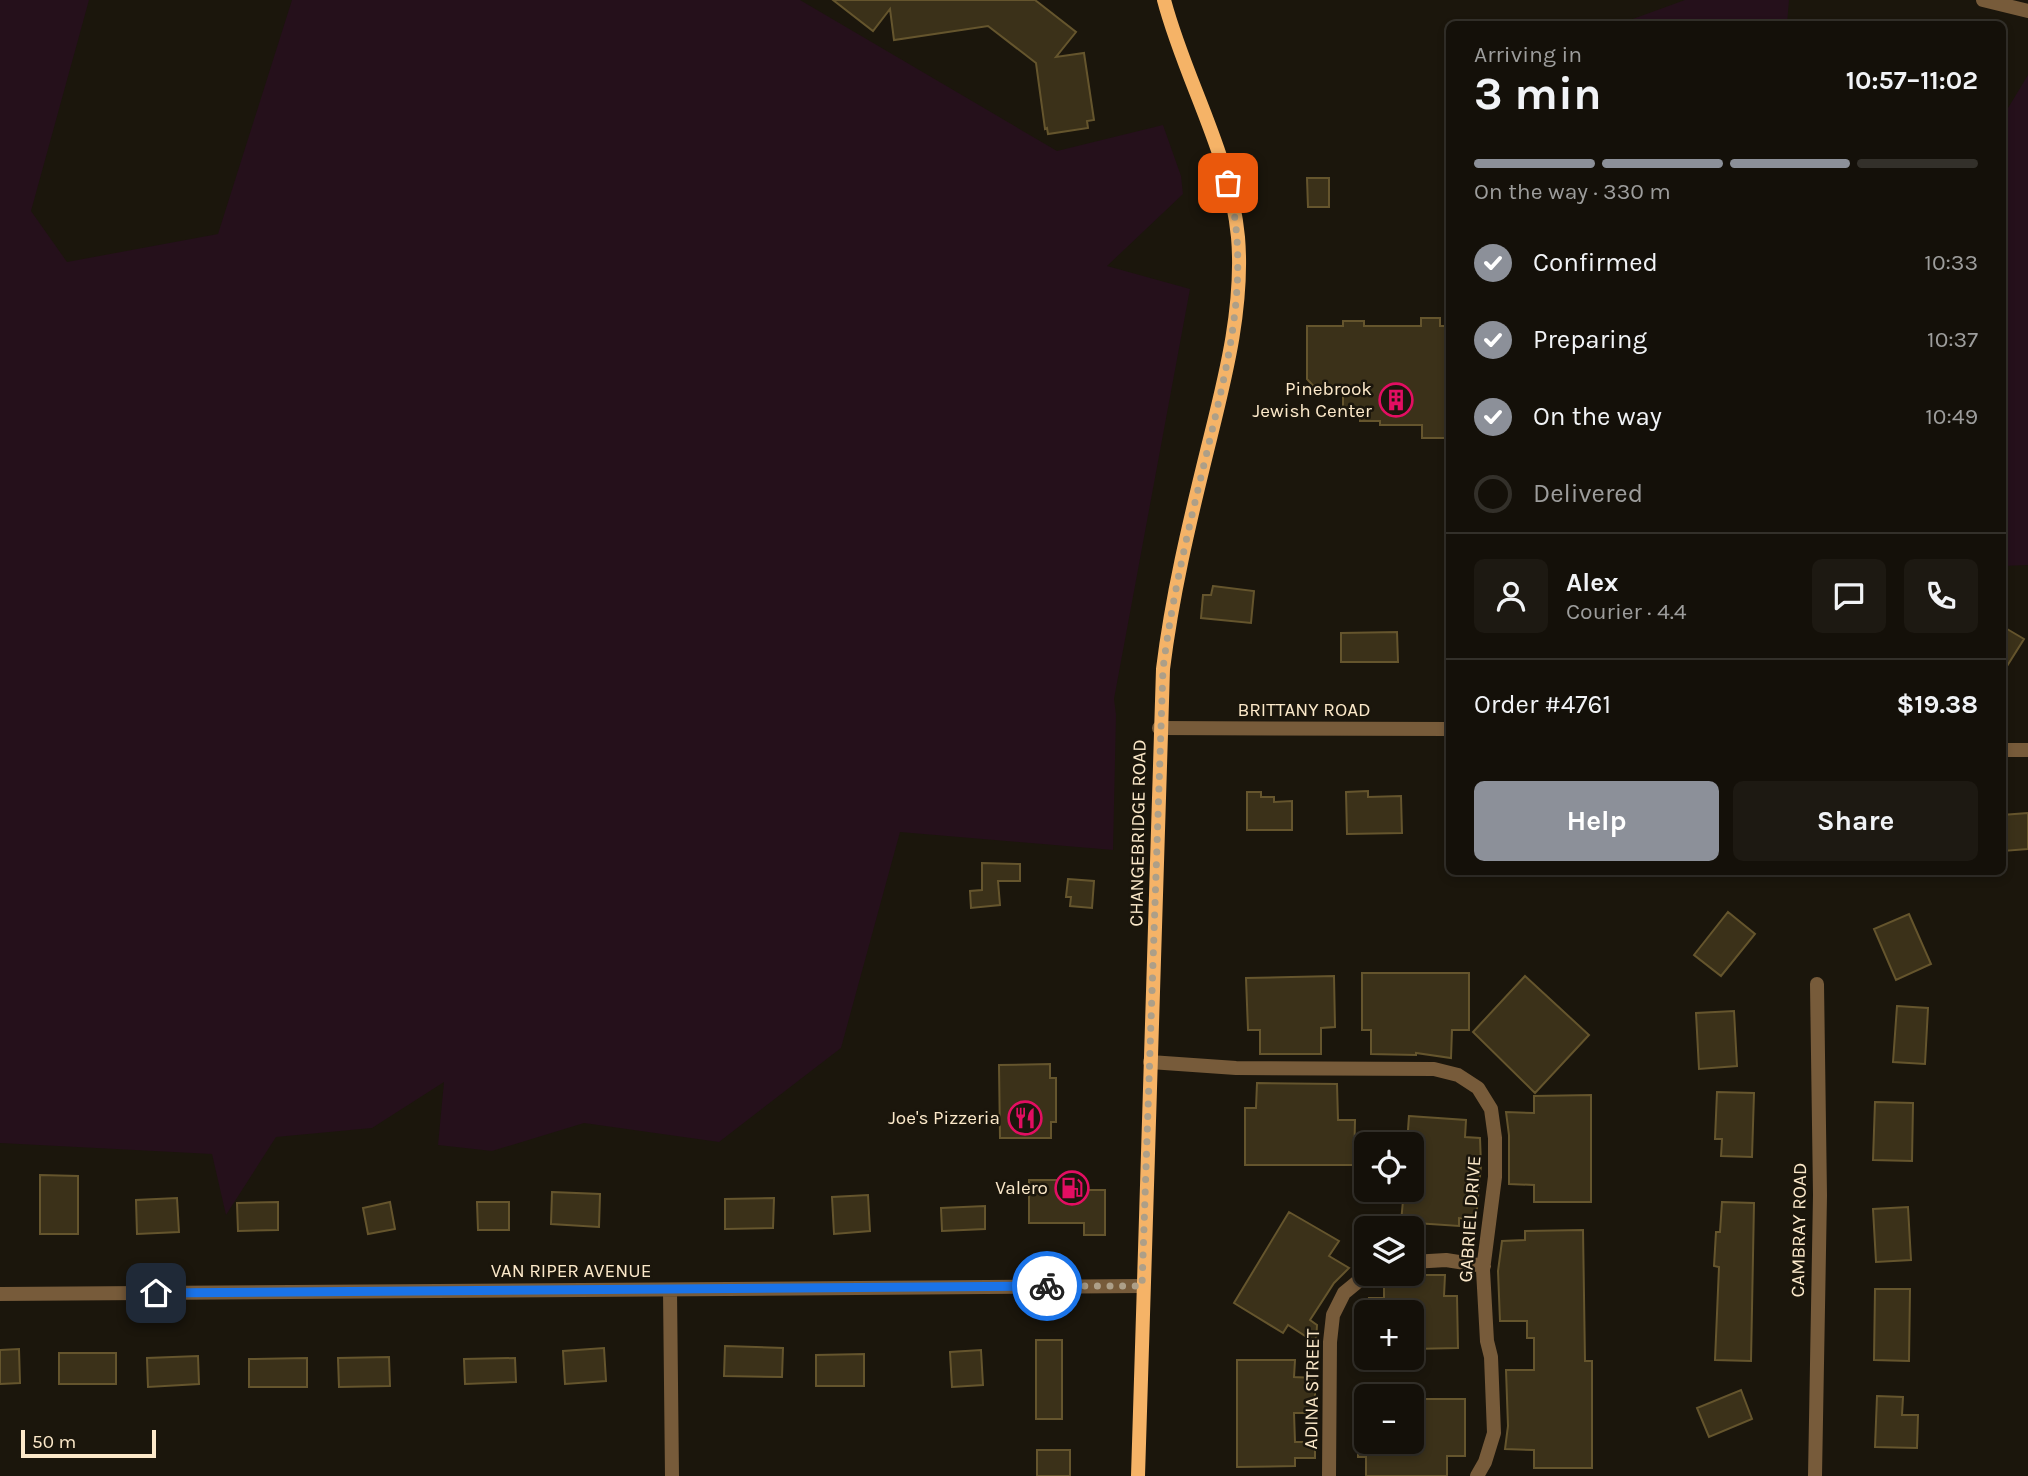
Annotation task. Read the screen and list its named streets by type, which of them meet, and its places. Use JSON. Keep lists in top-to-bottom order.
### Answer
{
  "streets": {
    "main road": ["CHANGEBRIDGE ROAD"],
    "street": [
      "BRITTANY ROAD",
      "GABRIEL DRIVE",
      "CAMBRAY ROAD",
      "VAN RIPER AVENUE",
      "ADINA STREET"
    ]
  },
  "crossings": [
    ["BRITTANY ROAD", "CHANGEBRIDGE ROAD"],
    ["CHANGEBRIDGE ROAD", "GABRIEL DRIVE"],
    ["CHANGEBRIDGE ROAD", "VAN RIPER AVENUE"]
  ],
  "places": {
    "building": ["Pinebrook Jewish Center"],
    "restaurant": ["Joe's Pizzeria"],
    "fuel station": ["Valero"]
  },
  "scale_bar": "50 m",
  "page": {
    "heading": ["3 min", "Arriving in", "10:57–11:02"],
    "panel": [
      "Alex",
      "Courier · 4.4",
      "Order #4761",
      "$19.38"
    ],
    "bar": "On the way · 330 m",
    "list": [
      ["Confirmed", "10:33"],
      ["Preparing", "10:37"],
      ["On the way", "10:49"],
      "Delivered"
    ],
    "buttons": ["Help", "Share"],
    "map_buttons": ["+", "−"],
    "scale": "50 m"
  }
}
